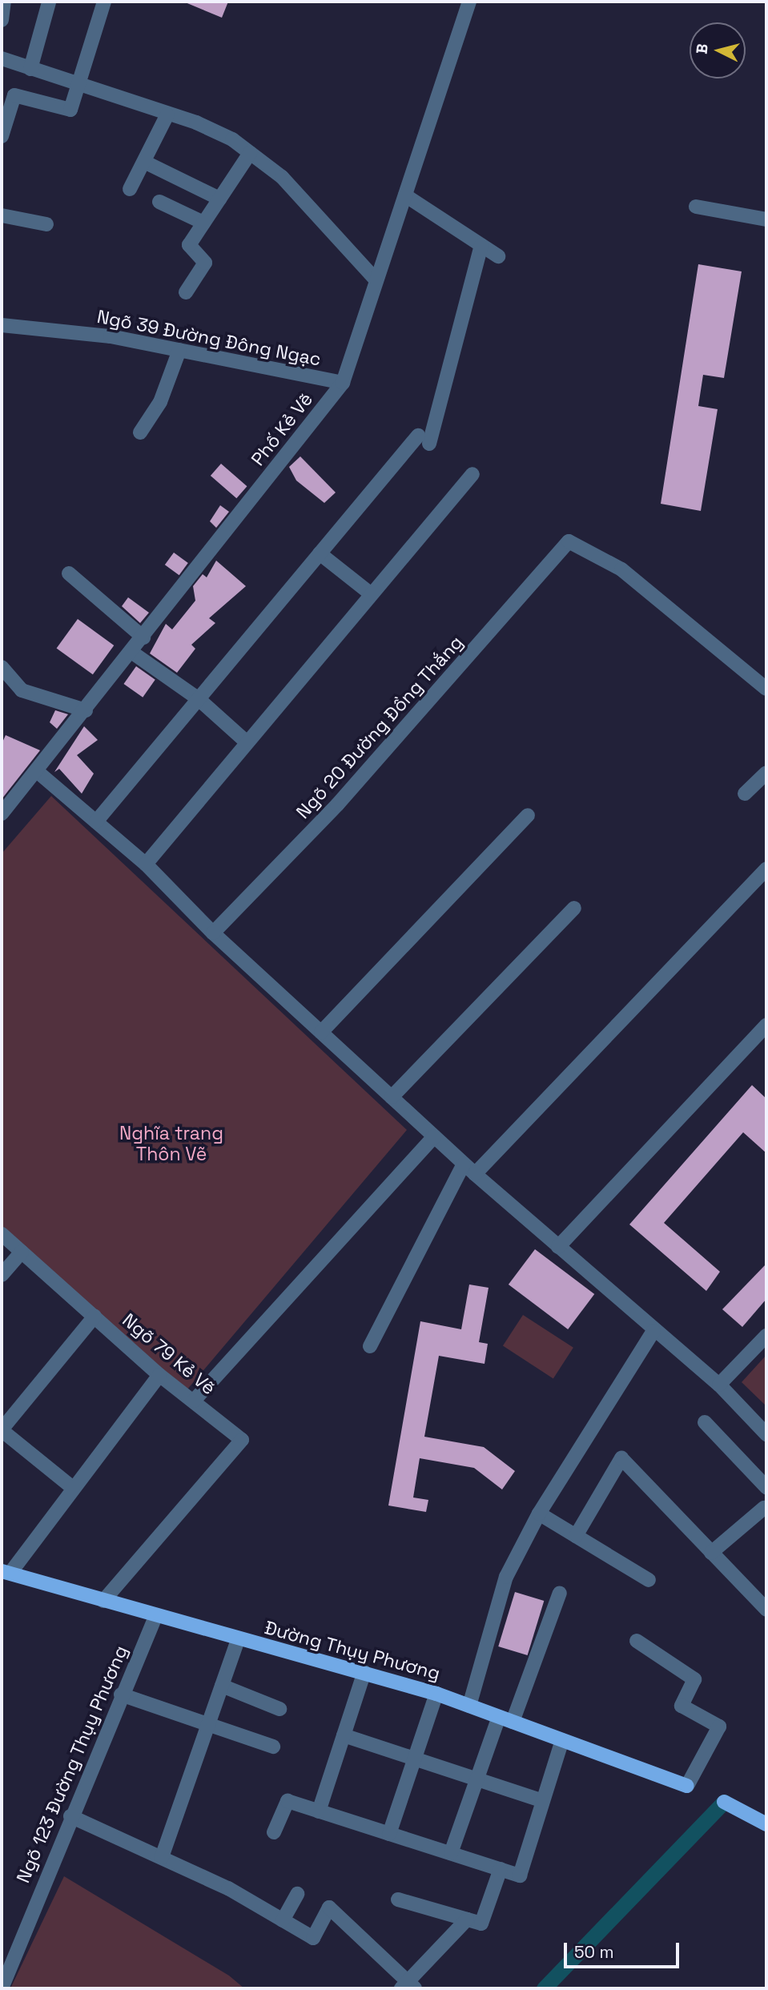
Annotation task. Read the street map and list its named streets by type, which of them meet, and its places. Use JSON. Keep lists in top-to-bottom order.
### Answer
{
  "streets": {
    "main road": ["Đường Thụy Phương"],
    "street": [
      "Ngõ 39 Đường Đông Ngạc",
      "Phố Kẻ Vẽ",
      "Ngõ 20 Đường Đồng Thắng",
      "Ngõ 79 Kẻ Vẽ",
      "Ngõ 123 Đường Thụy Phương"
    ]
  },
  "crossings": [
    ["Ngõ 39 Đường Đông Ngạc", "Phố Kẻ Vẽ"],
    ["Ngõ 79 Kẻ Vẽ", "Đường Thụy Phương"],
    ["Đường Thụy Phương", "Ngõ 123 Đường Thụy Phương"]
  ],
  "parks": ["Nghĩa trang Thôn Vẽ"],
  "scale_bar": "50 m",
  "north": "left"
}
